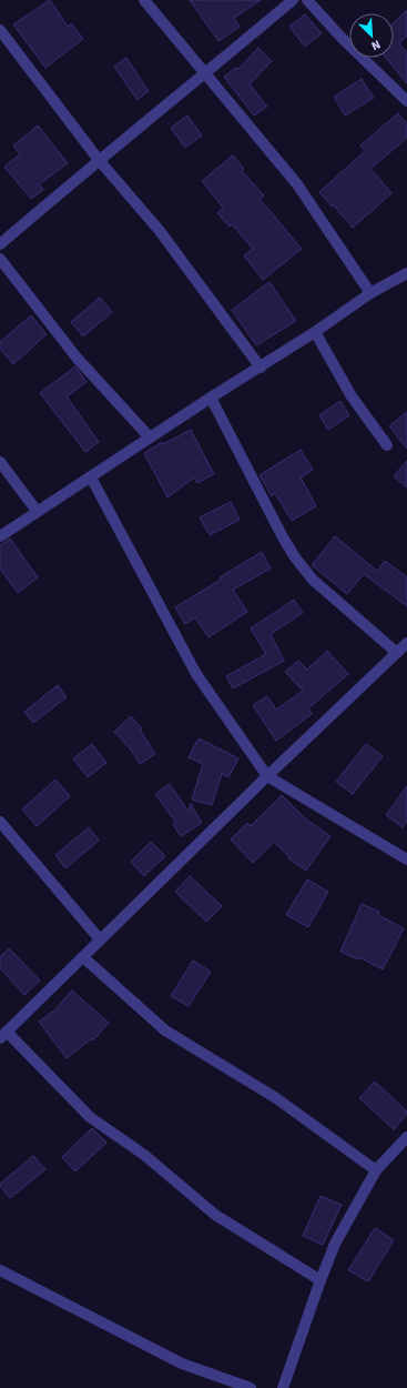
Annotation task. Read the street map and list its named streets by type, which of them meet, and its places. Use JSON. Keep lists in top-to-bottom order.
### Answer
{
  "north": "bottom right"
}
